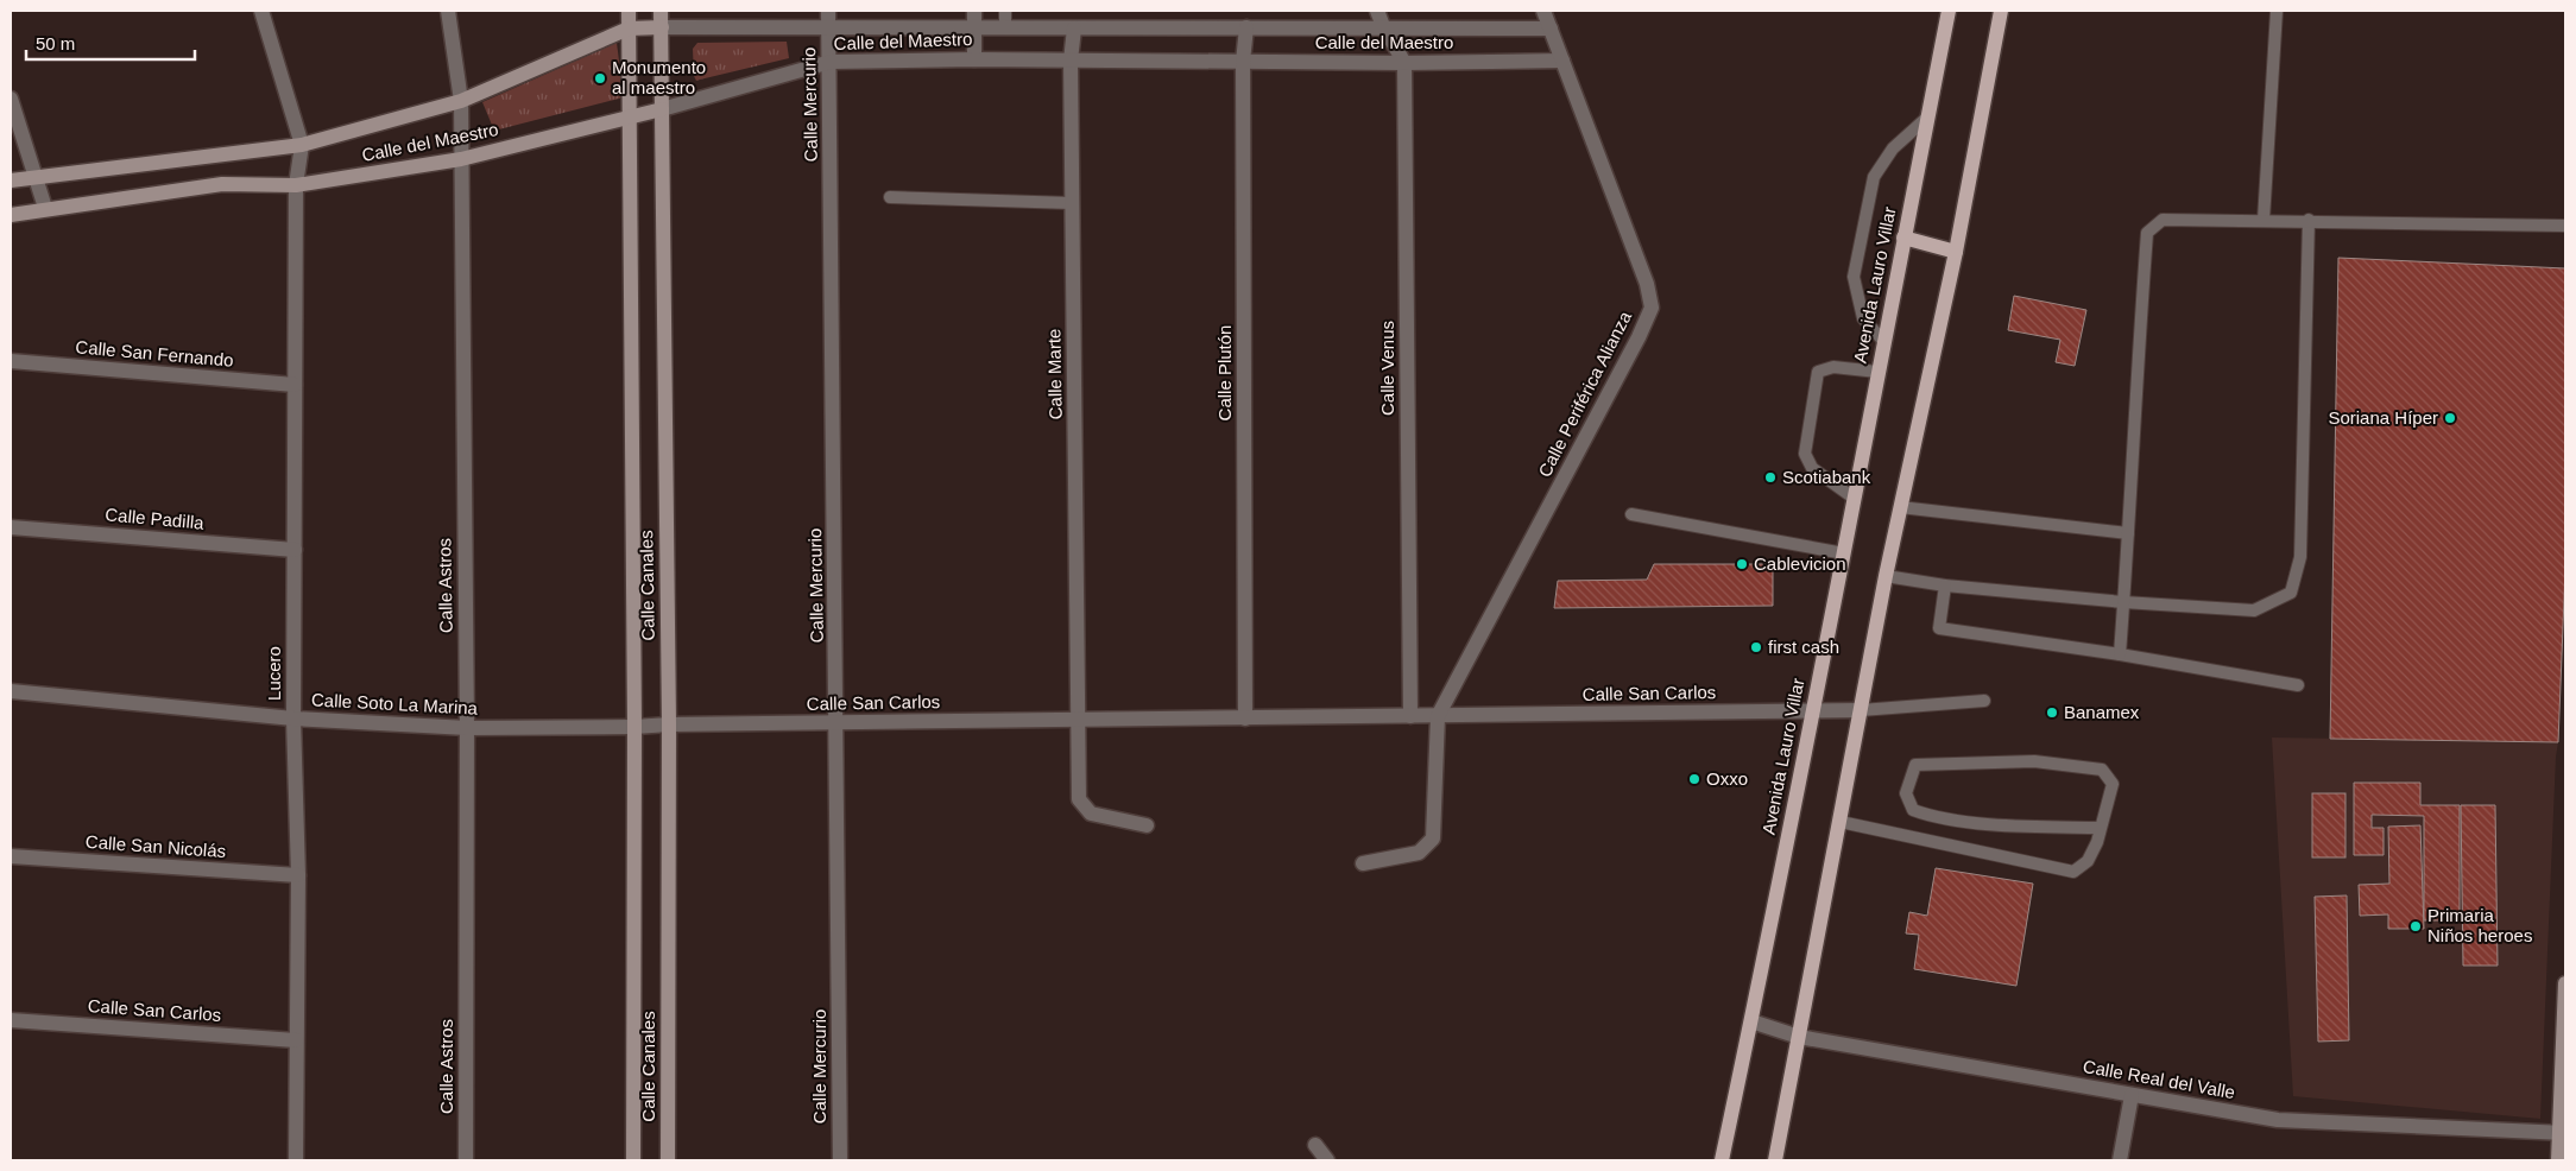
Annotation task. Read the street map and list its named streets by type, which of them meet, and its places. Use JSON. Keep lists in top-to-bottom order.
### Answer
{
  "streets": {
    "main road": ["Calle del Maestro", "Avenida Lauro Villar", "Calle Canales"],
    "street": [
      "Calle Mercurio",
      "Calle San Fernando",
      "Calle Venus",
      "Calle Plutón",
      "Calle Marte",
      "Calle Periférica Alianza",
      "Calle Padilla",
      "Calle Astros",
      "Lucero",
      "Calle San Carlos",
      "Calle Soto La Marina",
      "Calle San Nicolás",
      "Calle Real del Valle"
    ]
  },
  "crossings": [
    ["Calle del Maestro", "Calle Mercurio"],
    ["Calle del Maestro", "Calle Venus"],
    ["Calle del Maestro", "Calle Plutón"],
    ["Calle del Maestro", "Calle Marte"],
    ["Calle del Maestro", "Calle Periférica Alianza"],
    ["Calle del Maestro", "Calle Astros"],
    ["Calle del Maestro", "Calle Canales"],
    ["Calle del Maestro", "Lucero"],
    ["Calle Mercurio", "Calle San Carlos"],
    ["Avenida Lauro Villar", "Calle San Carlos"],
    ["Avenida Lauro Villar", "Calle Real del Valle"],
    ["Calle San Fernando", "Lucero"],
    ["Calle Venus", "Calle San Carlos"],
    ["Calle Plutón", "Calle San Carlos"],
    ["Calle Marte", "Calle San Carlos"],
    ["Calle Periférica Alianza", "Calle San Carlos"],
    ["Calle Padilla", "Lucero"],
    ["Calle Astros", "Calle Soto La Marina"],
    ["Calle Canales", "Calle San Carlos"],
    ["Calle Canales", "Calle Soto La Marina"],
    ["Lucero", "Calle San Carlos"],
    ["Lucero", "Calle Soto La Marina"],
    ["Lucero", "Calle San Nicolás"],
    ["Calle San Carlos", "Calle Soto La Marina"]
  ],
  "places": [
    "Monumento al maestro",
    "Soriana Híper",
    "Scotiabank",
    "Cablevicion",
    "first cash",
    "Banamex",
    "Oxxo",
    "Primaria Niños heroes"
  ],
  "scale_bar": "50 m"
}
